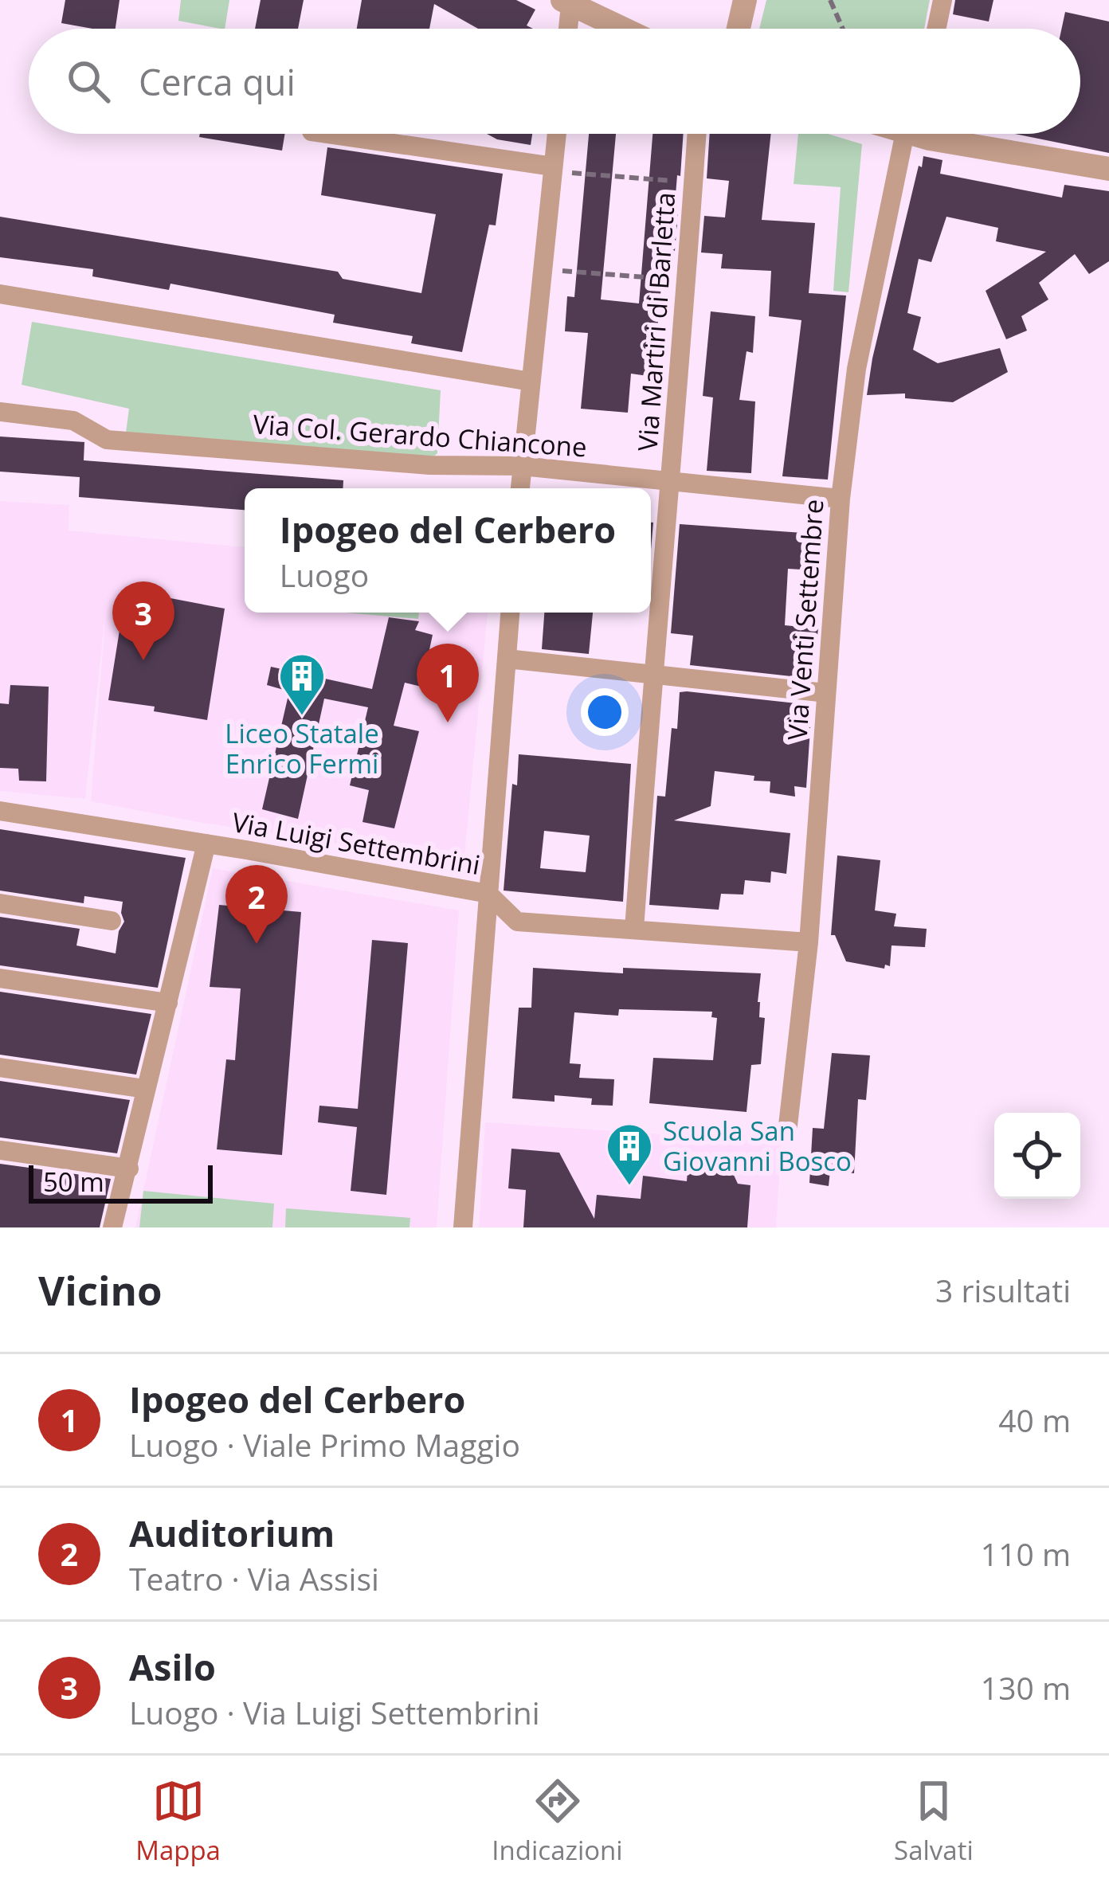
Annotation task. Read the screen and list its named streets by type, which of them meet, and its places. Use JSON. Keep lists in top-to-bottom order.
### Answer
{
  "streets": {
    "street": [
      "Via Martiri di Barletta",
      "Via Col. Gerardo Chiancone",
      "Via Venti Settembre",
      "Via Luigi Settembrini"
    ]
  },
  "crossings": [
    ["Via Martiri di Barletta", "Via Col. Gerardo Chiancone"],
    ["Via Martiri di Barletta", "Via Luigi Settembrini"],
    ["Via Col. Gerardo Chiancone", "Via Venti Settembre"],
    ["Via Venti Settembre", "Via Luigi Settembrini"]
  ],
  "places": {
    "building": ["Liceo Statale Enrico Fermi", "Scuola San Giovanni Bosco"]
  },
  "scale_bar": "50 m",
  "page": {
    "search": "Cerca qui",
    "popup": ["Ipogeo del Cerbero", "Luogo"],
    "pins": ["3", "1", "2"],
    "scale": "50 m",
    "heading": ["Vicino", "3 risultati"],
    "list": [
      {
        "mark": "1",
        "name": "Ipogeo del Cerbero",
        "note": "Luogo · Viale Primo Maggio",
        "value": "40 m"
      },
      {
        "mark": "2",
        "name": "Auditorium",
        "note": "Teatro · Via Assisi",
        "value": "110 m"
      },
      {
        "mark": "3",
        "name": "Asilo",
        "note": "Luogo · Via Luigi Settembrini",
        "value": "130 m"
      }
    ],
    "nav": ["Mappa", "Indicazioni", "Salvati"]
  }
}
